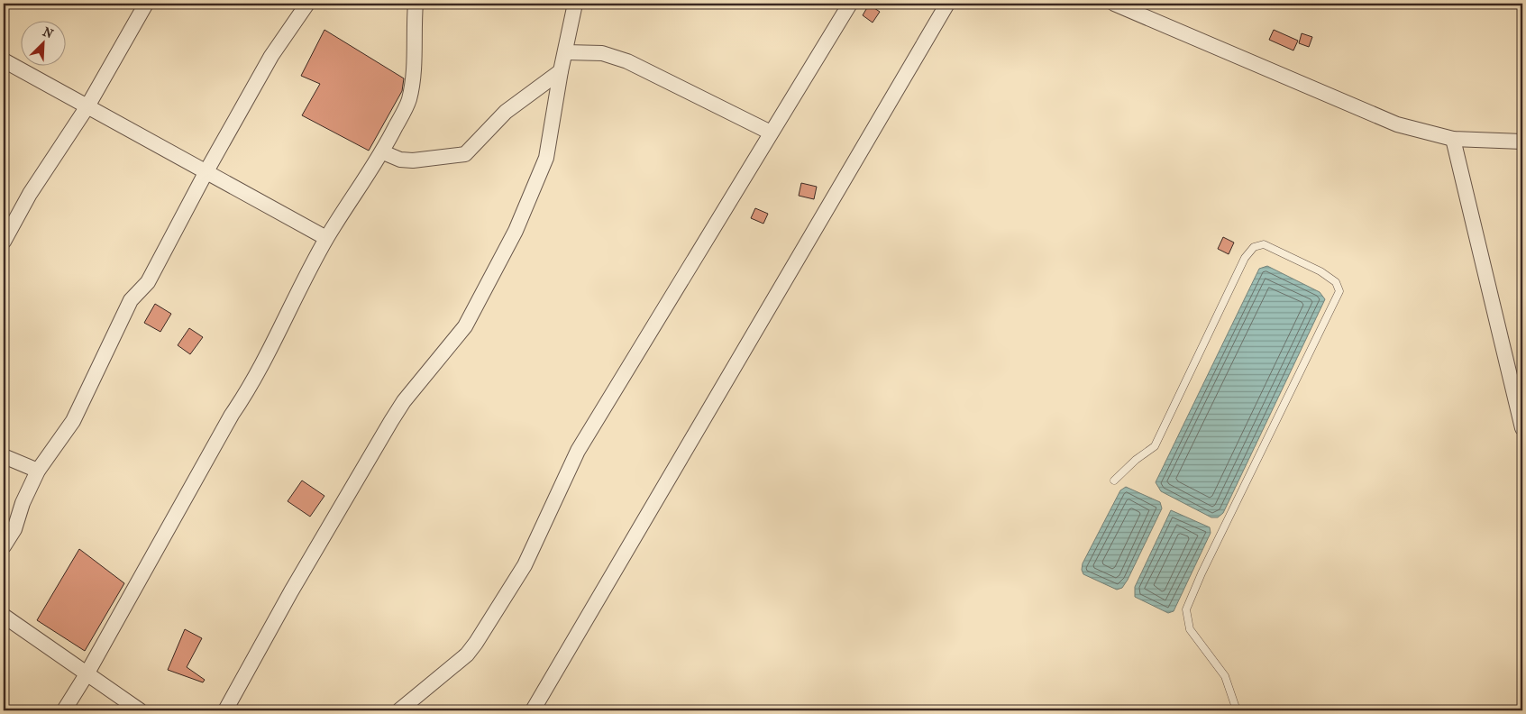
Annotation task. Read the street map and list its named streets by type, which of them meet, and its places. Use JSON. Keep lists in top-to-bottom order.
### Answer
{
  "north": "top right"
}
